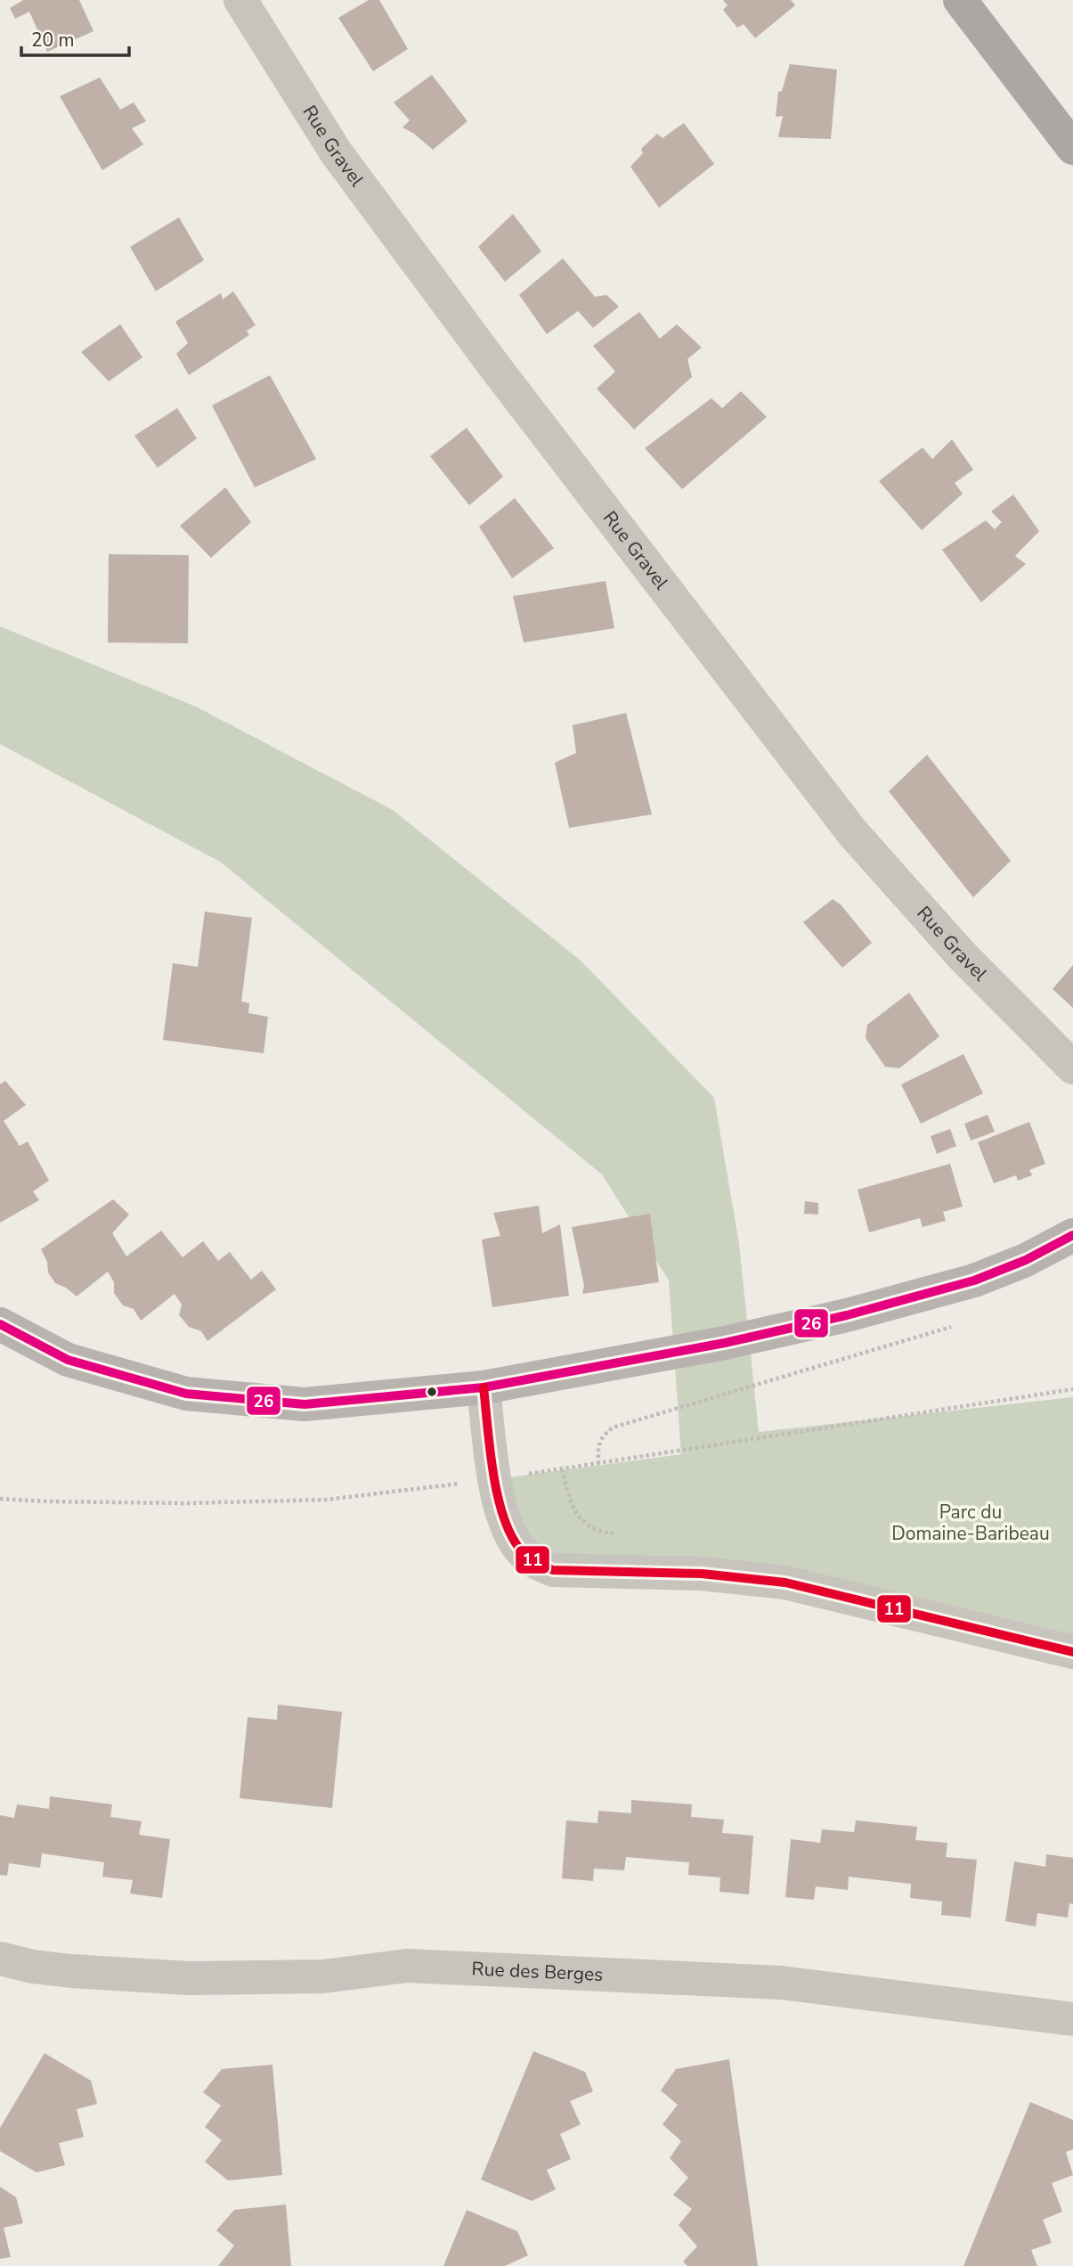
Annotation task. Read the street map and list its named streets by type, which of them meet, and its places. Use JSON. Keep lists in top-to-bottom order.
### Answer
{
  "streets": {
    "street": ["Rue Gravel", "Rue des Berges"]
  },
  "parks": ["Parc du Domaine-Baribeau"],
  "lines": ["transit line 26", "transit line 11"],
  "scale_bar": "20 m"
}
